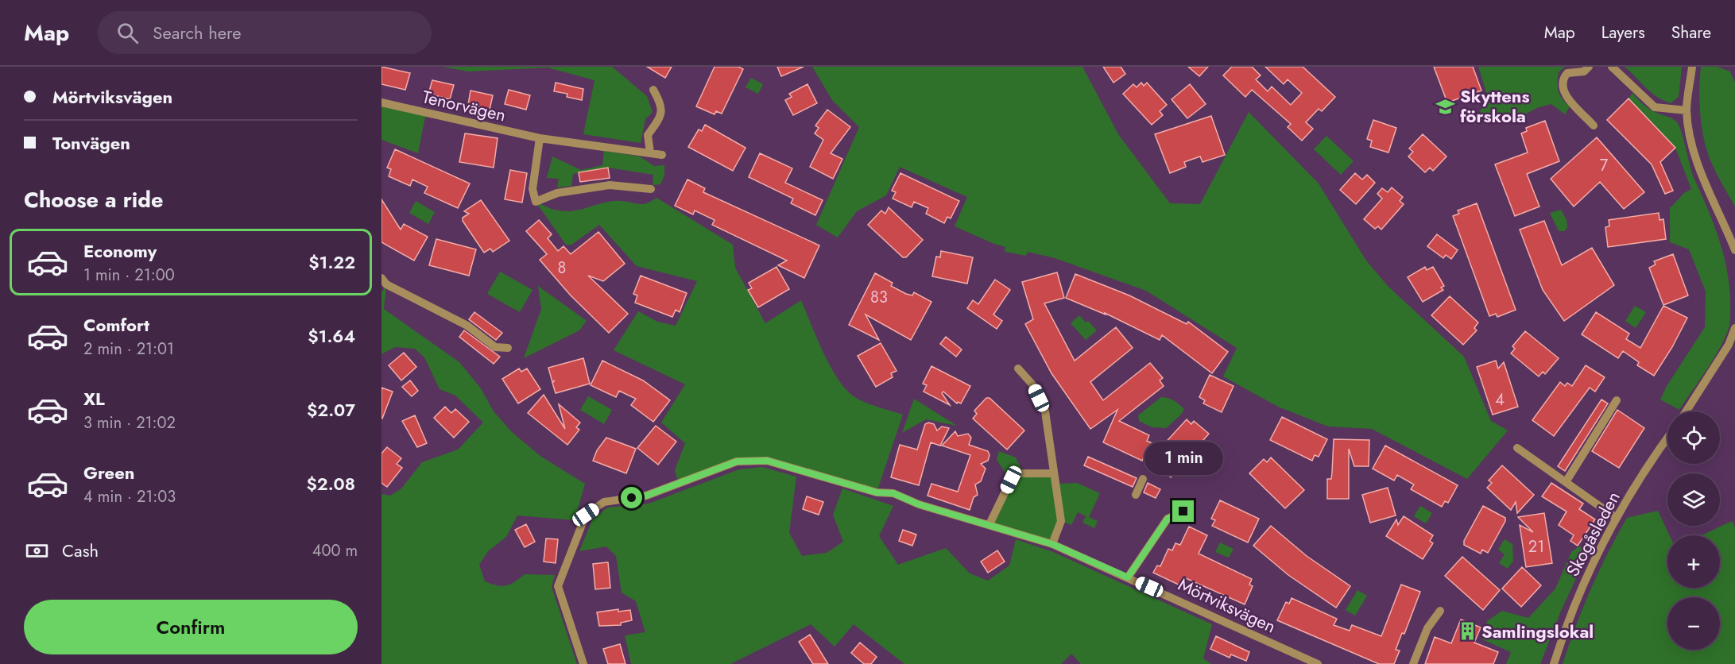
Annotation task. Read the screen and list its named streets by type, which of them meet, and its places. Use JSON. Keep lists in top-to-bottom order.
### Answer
{
  "streets": {
    "street": ["Tenorvägen", "Skogåsleden", "Mörtviksvägen"]
  },
  "places": {
    "school or university": ["Skyttens förskola"],
    "building": ["Samlingslokal"]
  },
  "house_numbers": [
    "7",
    "8",
    "83",
    "4",
    "21"
  ],
  "page": {
    "header": "Map",
    "search": "Search here",
    "nav": ["Map", "Layers", "Share"],
    "banner": ["Mörtviksvägen", "Tonvägen"],
    "heading": "Choose a ride",
    "list": [
      {
        "name": "Economy",
        "note": "1 min · 21:00",
        "value": "$1.22"
      },
      {
        "name": "Comfort",
        "note": "2 min · 21:01",
        "value": "$1.64"
      },
      {
        "name": "XL",
        "note": "3 min · 21:02",
        "value": "$2.07"
      },
      {
        "name": "Green",
        "note": "4 min · 21:03",
        "value": "$2.08"
      }
    ],
    "map_buttons": ["+", "−"],
    "bubble": "1 min",
    "pay": ["Cash", "400 m"],
    "buttons": "Confirm"
  }
}
